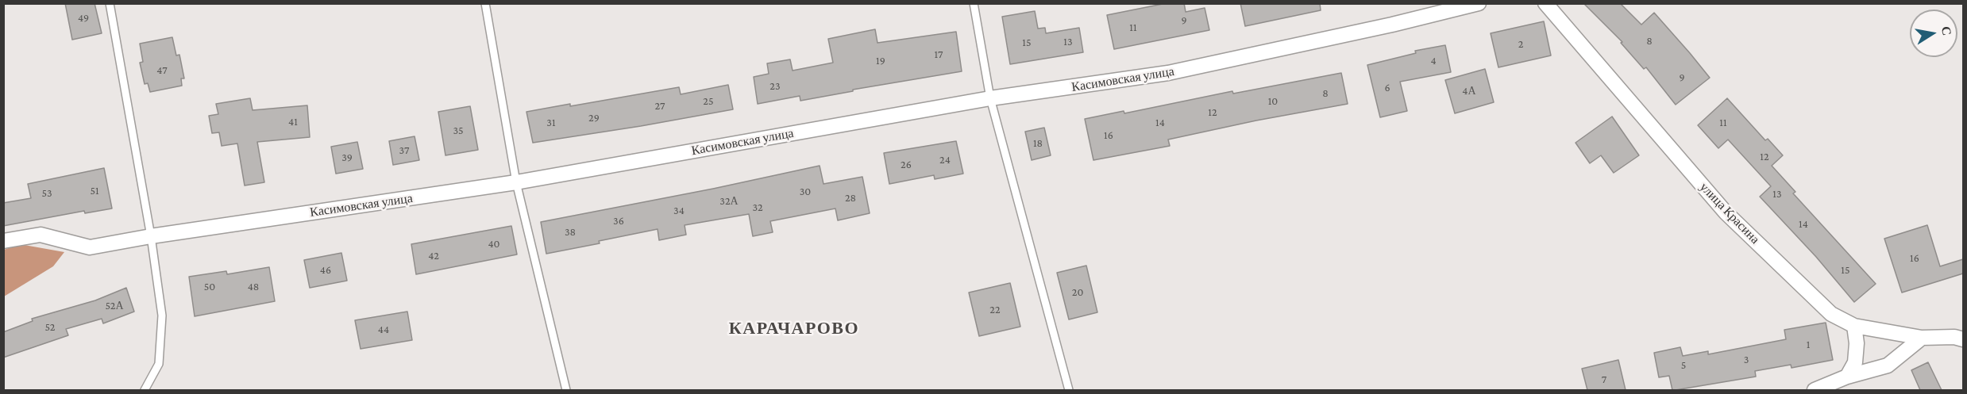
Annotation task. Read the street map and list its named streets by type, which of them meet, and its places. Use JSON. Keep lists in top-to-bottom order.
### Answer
{
  "streets": {
    "street": ["Касимовская улица", "улица Красина"]
  },
  "districts": ["КАРАЧАРОВО"],
  "house_numbers": [
    "49",
    "9",
    "11",
    "8",
    "13",
    "15",
    "2",
    "17",
    "19",
    "4",
    "47",
    "9",
    "23",
    "6",
    "4А",
    "8",
    "25",
    "10",
    "27",
    "12",
    "29",
    "41",
    "31",
    "14",
    "11",
    "35",
    "16",
    "18",
    "37",
    "12",
    "39",
    "24",
    "26",
    "51",
    "30",
    "53",
    "13",
    "28",
    "32А",
    "32",
    "34",
    "36",
    "14",
    "38",
    "40",
    "42",
    "16",
    "46",
    "15",
    "50",
    "48",
    "20",
    "52А",
    "22",
    "52",
    "44",
    "1",
    "3",
    "5",
    "7"
  ],
  "north": "right"
}
